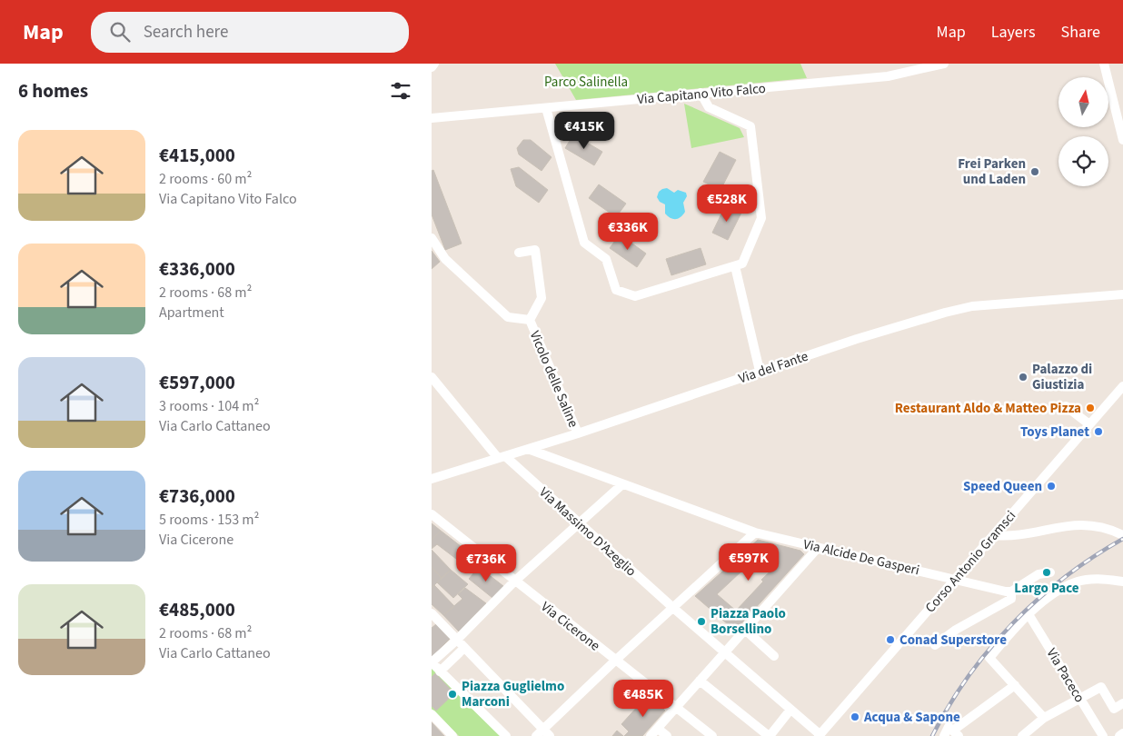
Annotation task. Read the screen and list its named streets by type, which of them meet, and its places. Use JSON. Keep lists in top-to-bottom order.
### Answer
{
  "streets": {
    "street": [
      "Via Capitano Vito Falco",
      "Via del Fante",
      "Vicolo delle Saline",
      "Via Massimo D'Azeglio",
      "Via Alcide De Gasperi",
      "Corso Antonio Gramsci",
      "Via Cicerone",
      "Via Paceco"
    ]
  },
  "crossings": [
    ["Via del Fante", "Vicolo delle Saline"],
    ["Via del Fante", "Via Massimo D'Azeglio"],
    ["Via del Fante", "Via Alcide De Gasperi"],
    ["Via Alcide De Gasperi", "Corso Antonio Gramsci"]
  ],
  "parks": ["Parco Salinella"],
  "places": [
    "Frei Parken und Laden",
    "Palazzo di Giustizia",
    "Restaurant Aldo & Matteo Pizza",
    "Toys Planet",
    "Speed Queen",
    "Largo Pace",
    "Piazza Paolo Borsellino",
    "Conad Superstore",
    "Piazza Guglielmo Marconi",
    "Acqua & Sapone"
  ],
  "north": "top",
  "page": {
    "header": "Map",
    "search": "Search here",
    "nav": ["Map", "Layers", "Share"],
    "heading": "6 homes",
    "price": [
      "€415K",
      "€528K",
      "€336K",
      "€597K",
      "€736K",
      "€485K"
    ],
    "list": [
      {
        "name": "€415,000",
        "note": "2 rooms · 60 m² · Via Capitano Vito Falco"
      },
      {
        "name": "€336,000",
        "note": "2 rooms · 68 m² · Apartment"
      },
      {
        "name": "€597,000",
        "note": "3 rooms · 104 m² · Via Carlo Cattaneo"
      },
      {
        "name": "€736,000",
        "note": "5 rooms · 153 m² · Via Cicerone"
      },
      {
        "name": "€485,000",
        "note": "2 rooms · 68 m² · Via Carlo Cattaneo"
      }
    ]
  }
}
